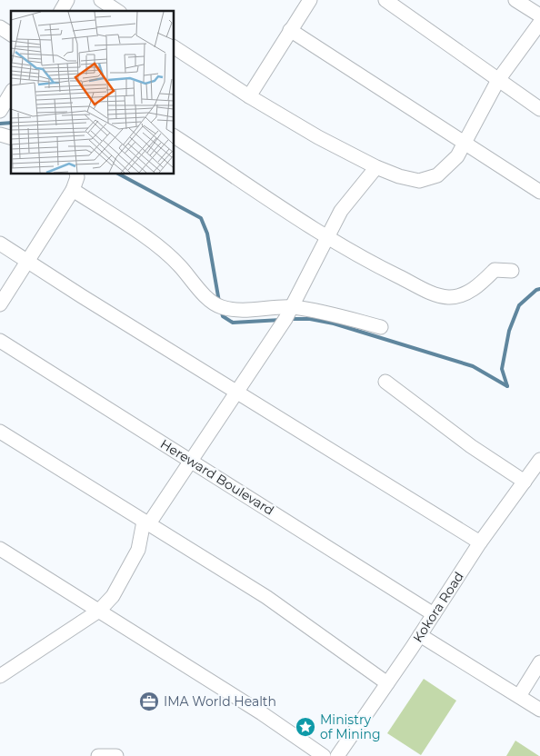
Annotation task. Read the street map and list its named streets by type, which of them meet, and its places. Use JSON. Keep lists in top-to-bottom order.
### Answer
{
  "streets": {
    "street": ["Hereward Boulevard", "Kokora Road"]
  },
  "crossings": [
    ["Hereward Boulevard", "Kokora Road"]
  ],
  "places": {
    "office": ["IMA World Health"],
    "place": ["Ministry of Mining"]
  }
}
